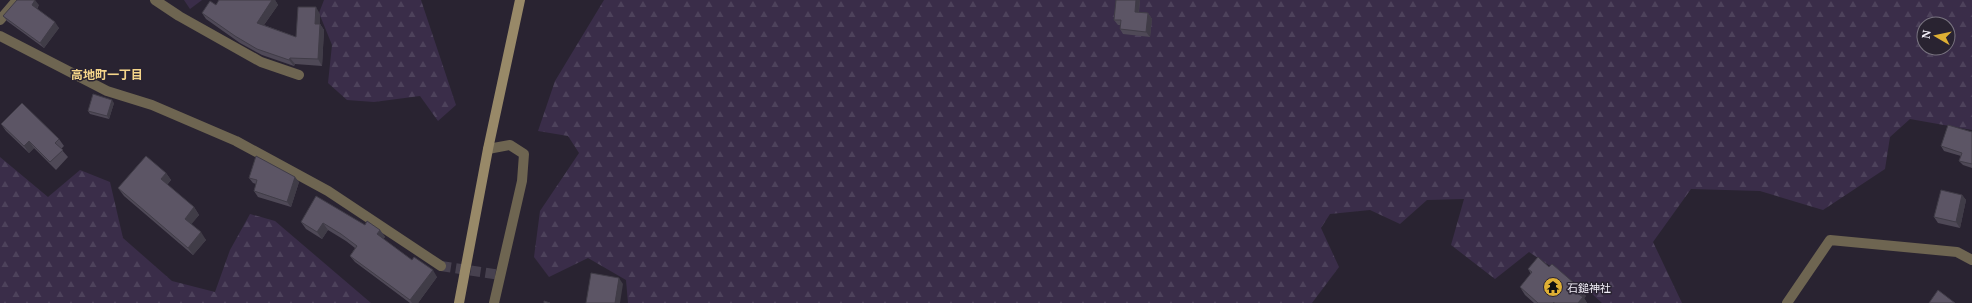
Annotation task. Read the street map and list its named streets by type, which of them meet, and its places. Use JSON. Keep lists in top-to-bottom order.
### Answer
{
  "districts": ["高地町一丁目"],
  "places": {
    "temple": ["石鎚神社"]
  },
  "north": "left"
}
